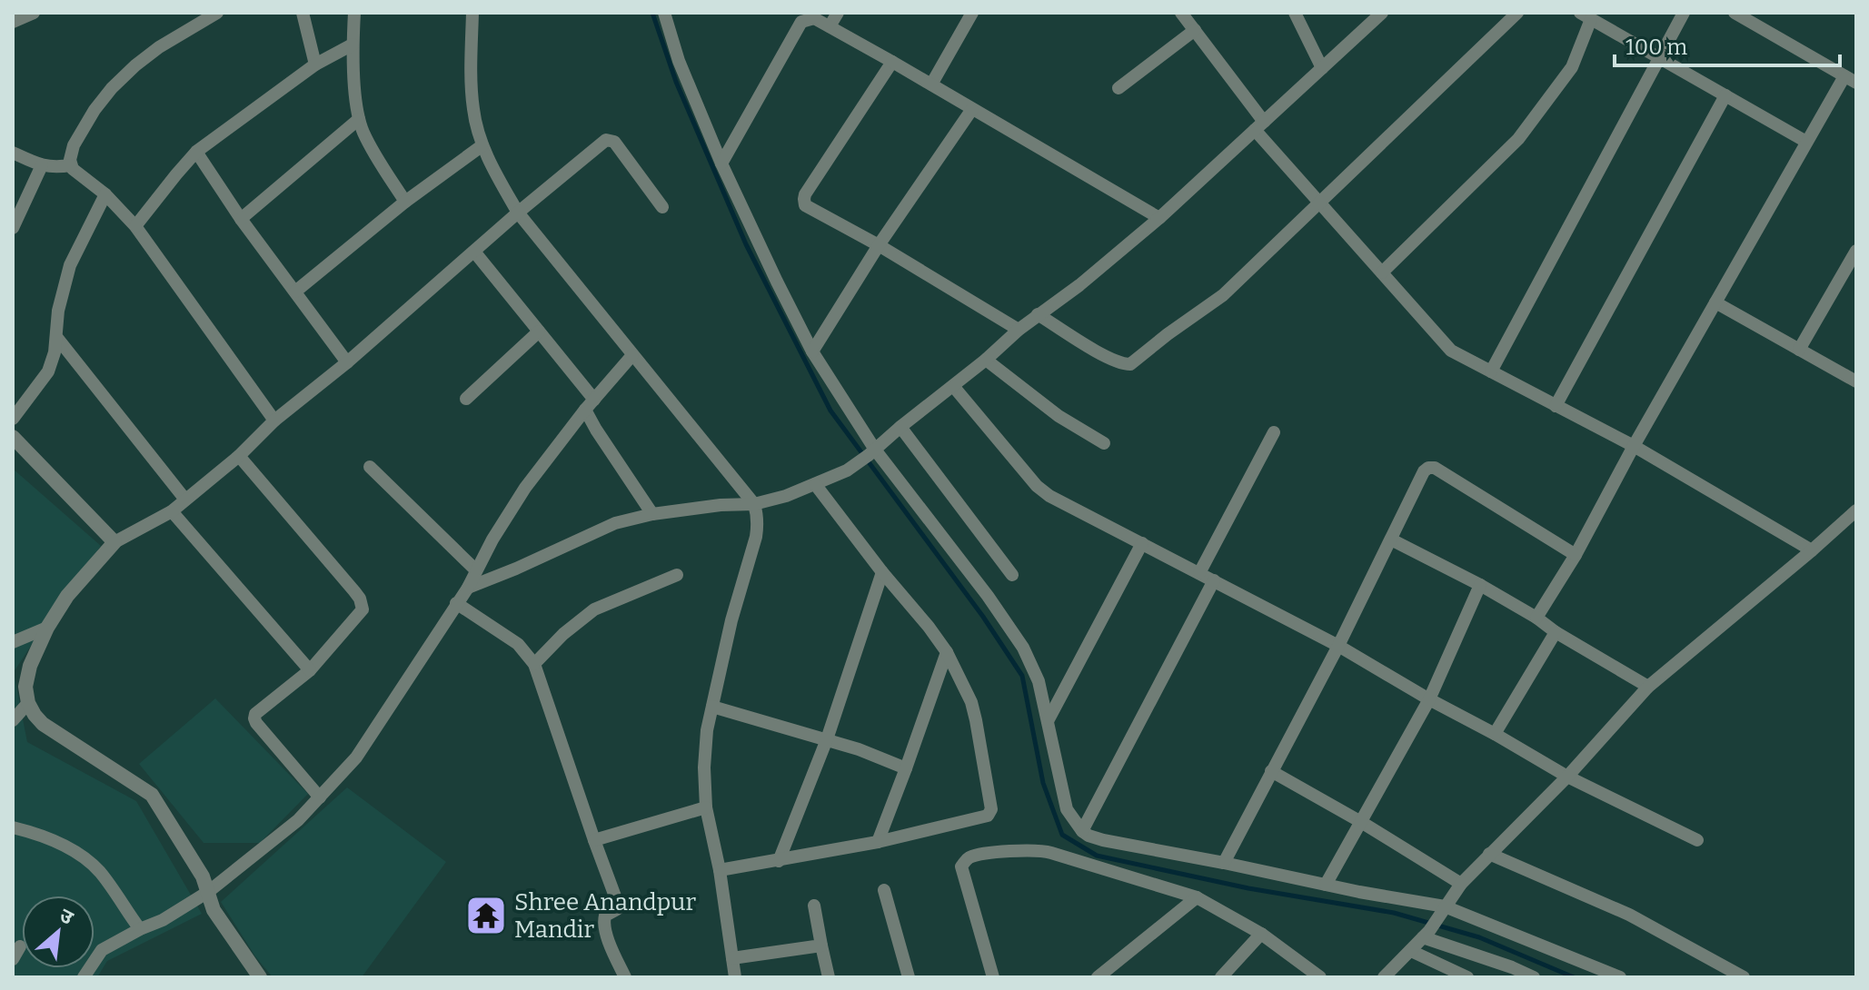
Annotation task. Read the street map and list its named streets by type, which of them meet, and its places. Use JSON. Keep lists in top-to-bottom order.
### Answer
{
  "places": {
    "temple": ["Shree Anandpur Mandir"]
  },
  "scale_bar": "100 m",
  "north": "top right"
}
